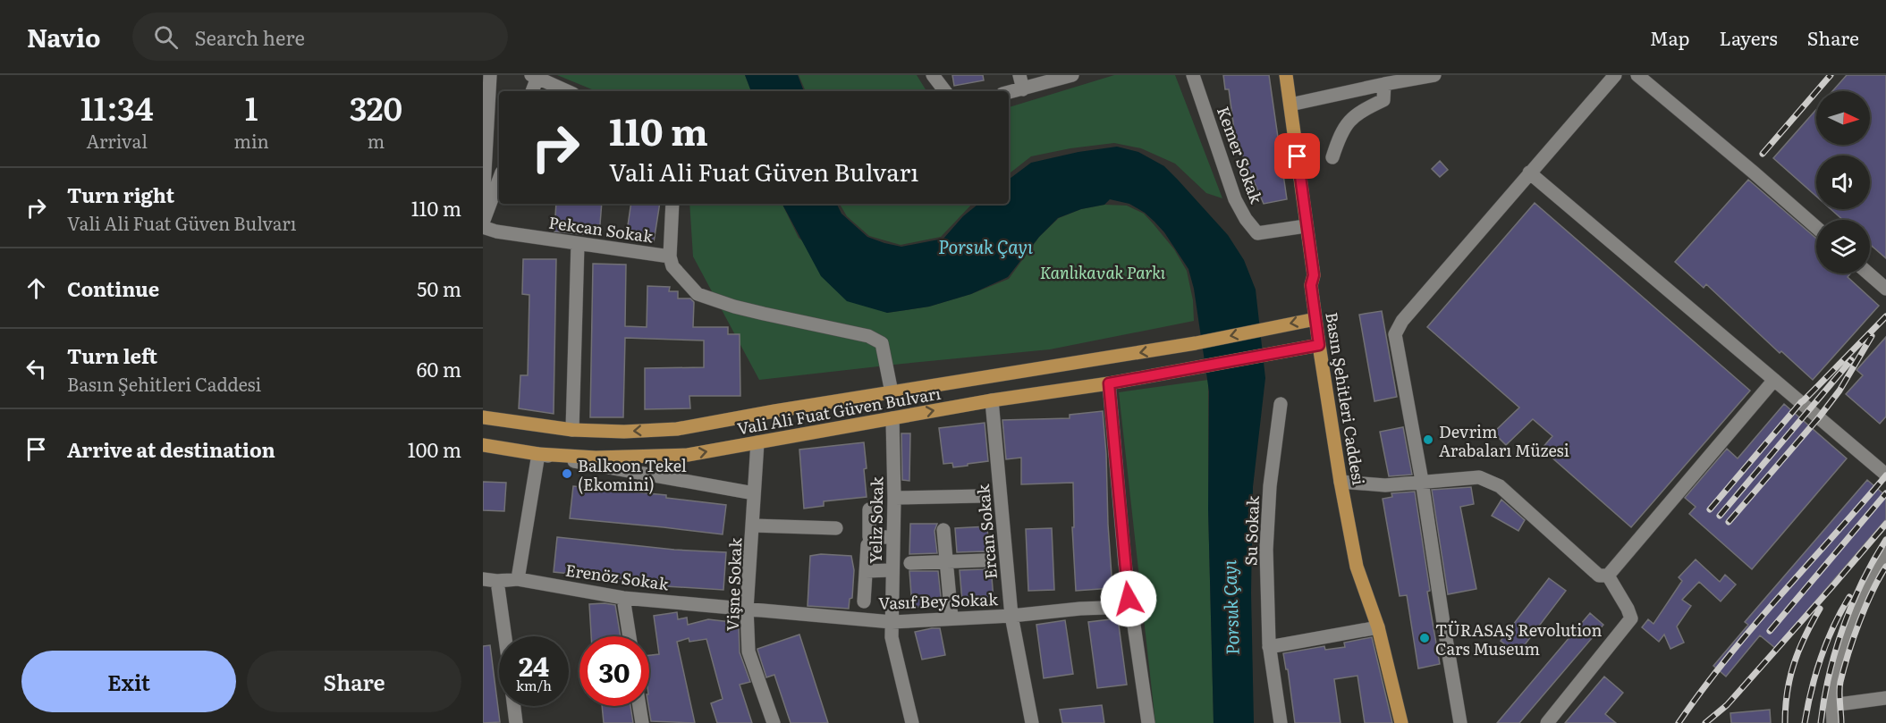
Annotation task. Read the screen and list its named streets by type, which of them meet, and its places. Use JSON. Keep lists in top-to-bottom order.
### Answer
{
  "streets": {
    "main road": ["Basın Şehitleri Caddesi", "Vali Ali Fuat Güven Bulvarı"],
    "street": [
      "Kemer Sokak",
      "Pekcan Sokak",
      "Yeliz Sokak",
      "Su Sokak",
      "Ercan Sokak",
      "Erenöz Sokak",
      "Vişne Sokak",
      "Vasıf Bey Sokak"
    ]
  },
  "crossings": [
    ["Pekcan Sokak", "Vali Ali Fuat Güven Bulvarı"],
    ["Basın Şehitleri Caddesi", "Vali Ali Fuat Güven Bulvarı"],
    ["Vali Ali Fuat Güven Bulvarı", "Yeliz Sokak"],
    ["Vali Ali Fuat Güven Bulvarı", "Ercan Sokak"],
    ["Vali Ali Fuat Güven Bulvarı", "Vişne Sokak"],
    ["Yeliz Sokak", "Vasıf Bey Sokak"],
    ["Ercan Sokak", "Vasıf Bey Sokak"],
    ["Erenöz Sokak", "Vişne Sokak"],
    ["Erenöz Sokak", "Vasıf Bey Sokak"],
    ["Vişne Sokak", "Vasıf Bey Sokak"]
  ],
  "water": ["Porsuk Çayı"],
  "parks": ["Kanlıkavak Parkı"],
  "places": ["Devrim Arabaları Müzesi", "Balkoon Tekel (Ekomini)", "TÜRASAŞ Revolution Cars Museum"],
  "north": "right",
  "page": {
    "header": "Navio",
    "search": "Search here",
    "nav": ["Map", "Layers", "Share"],
    "eta": [
      "11:34",
      "Arrival",
      "1",
      "min",
      "320",
      "m"
    ],
    "turn": ["110 m", "Vali Ali Fuat Güven Bulvarı"],
    "list": [
      {
        "name": "Turn right",
        "note": "Vali Ali Fuat Güven Bulvarı",
        "value": "110 m"
      },
      {
        "name": "Continue",
        "value": "50 m"
      },
      {
        "name": "Turn left",
        "note": "Basın Şehitleri Caddesi",
        "value": "60 m"
      },
      {
        "name": "Arrive at destination",
        "value": "100 m"
      }
    ],
    "speed": "24 km/h",
    "limit": "30",
    "buttons": ["Exit", "Share"]
  }
}
